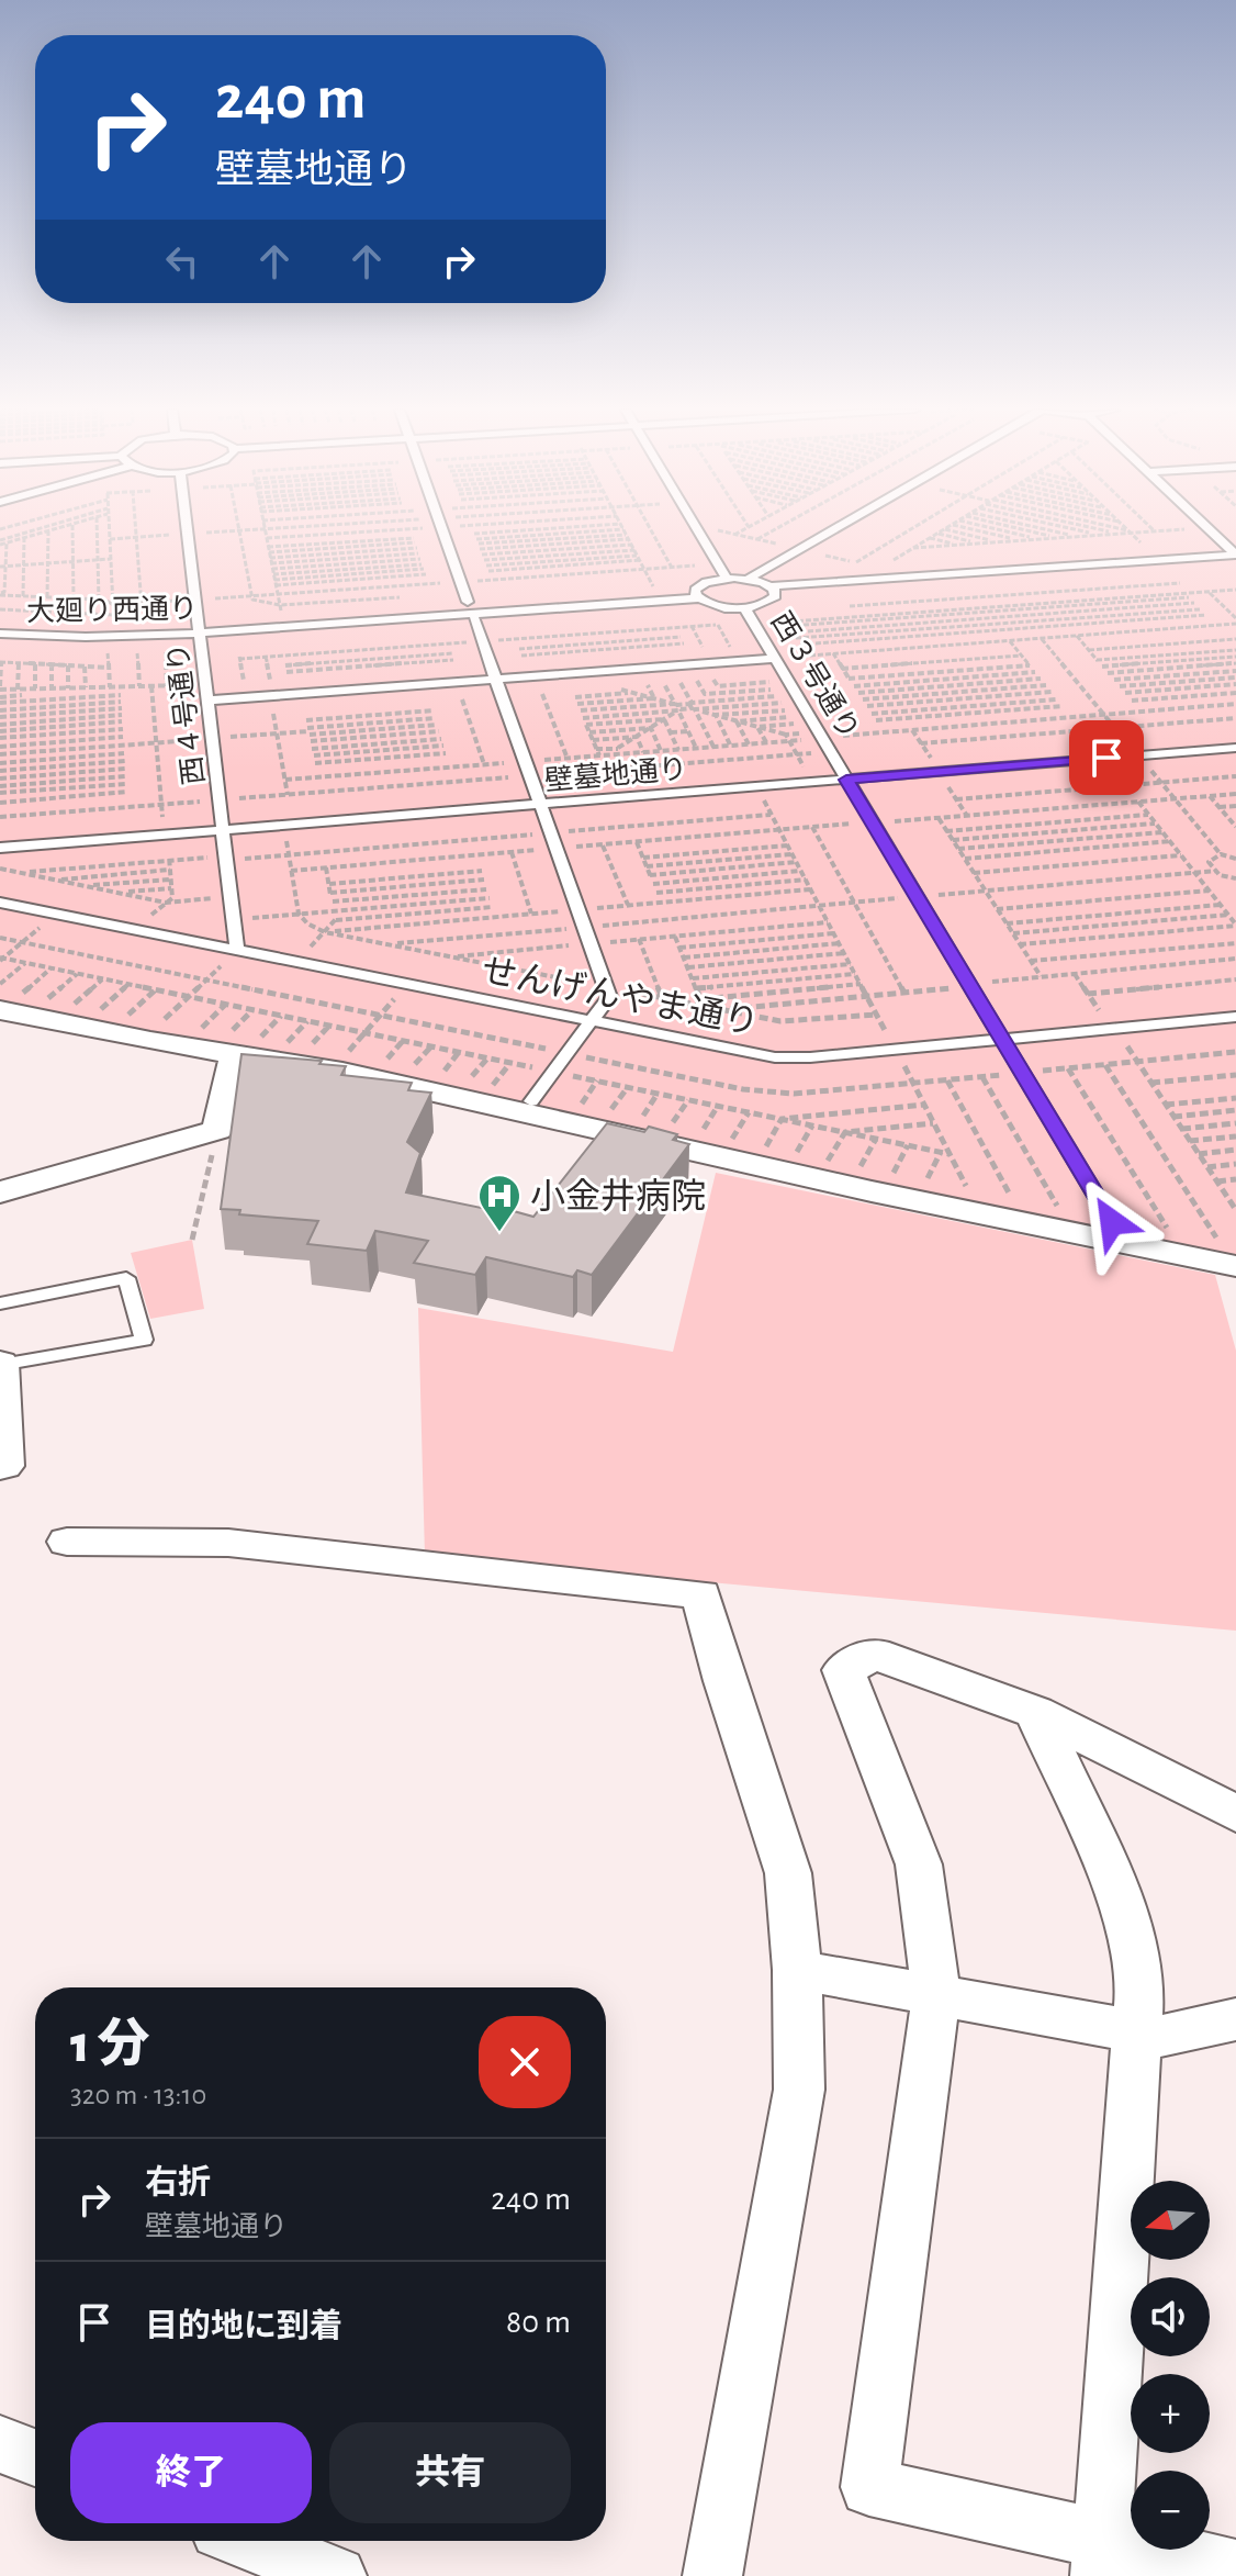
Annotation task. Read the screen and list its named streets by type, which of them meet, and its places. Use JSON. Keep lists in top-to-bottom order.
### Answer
{
  "streets": {
    "lane": [
      "大廻り西通り",
      "西３号通り",
      "西４号通り",
      "壁墓地通り",
      "せんげんやま通り"
    ]
  },
  "crossings": [
    ["大廻り西通り", "西４号通り"],
    ["西３号通り", "壁墓地通り"],
    ["西３号通り", "せんげんやま通り"],
    ["西４号通り", "壁墓地通り"],
    ["西４号通り", "せんげんやま通り"]
  ],
  "places": {
    "hospital": ["小金井病院"]
  },
  "north": "left",
  "page": {
    "turn": ["240 m", "壁墓地通り"],
    "heading": ["1 分", "320 m · 13:10"],
    "list": [
      {
        "name": "右折",
        "note": "壁墓地通り",
        "value": "240 m"
      },
      {
        "name": "目的地に到着",
        "value": "80 m"
      }
    ],
    "map_buttons": ["+", "−"],
    "buttons": ["終了", "共有"]
  }
}
